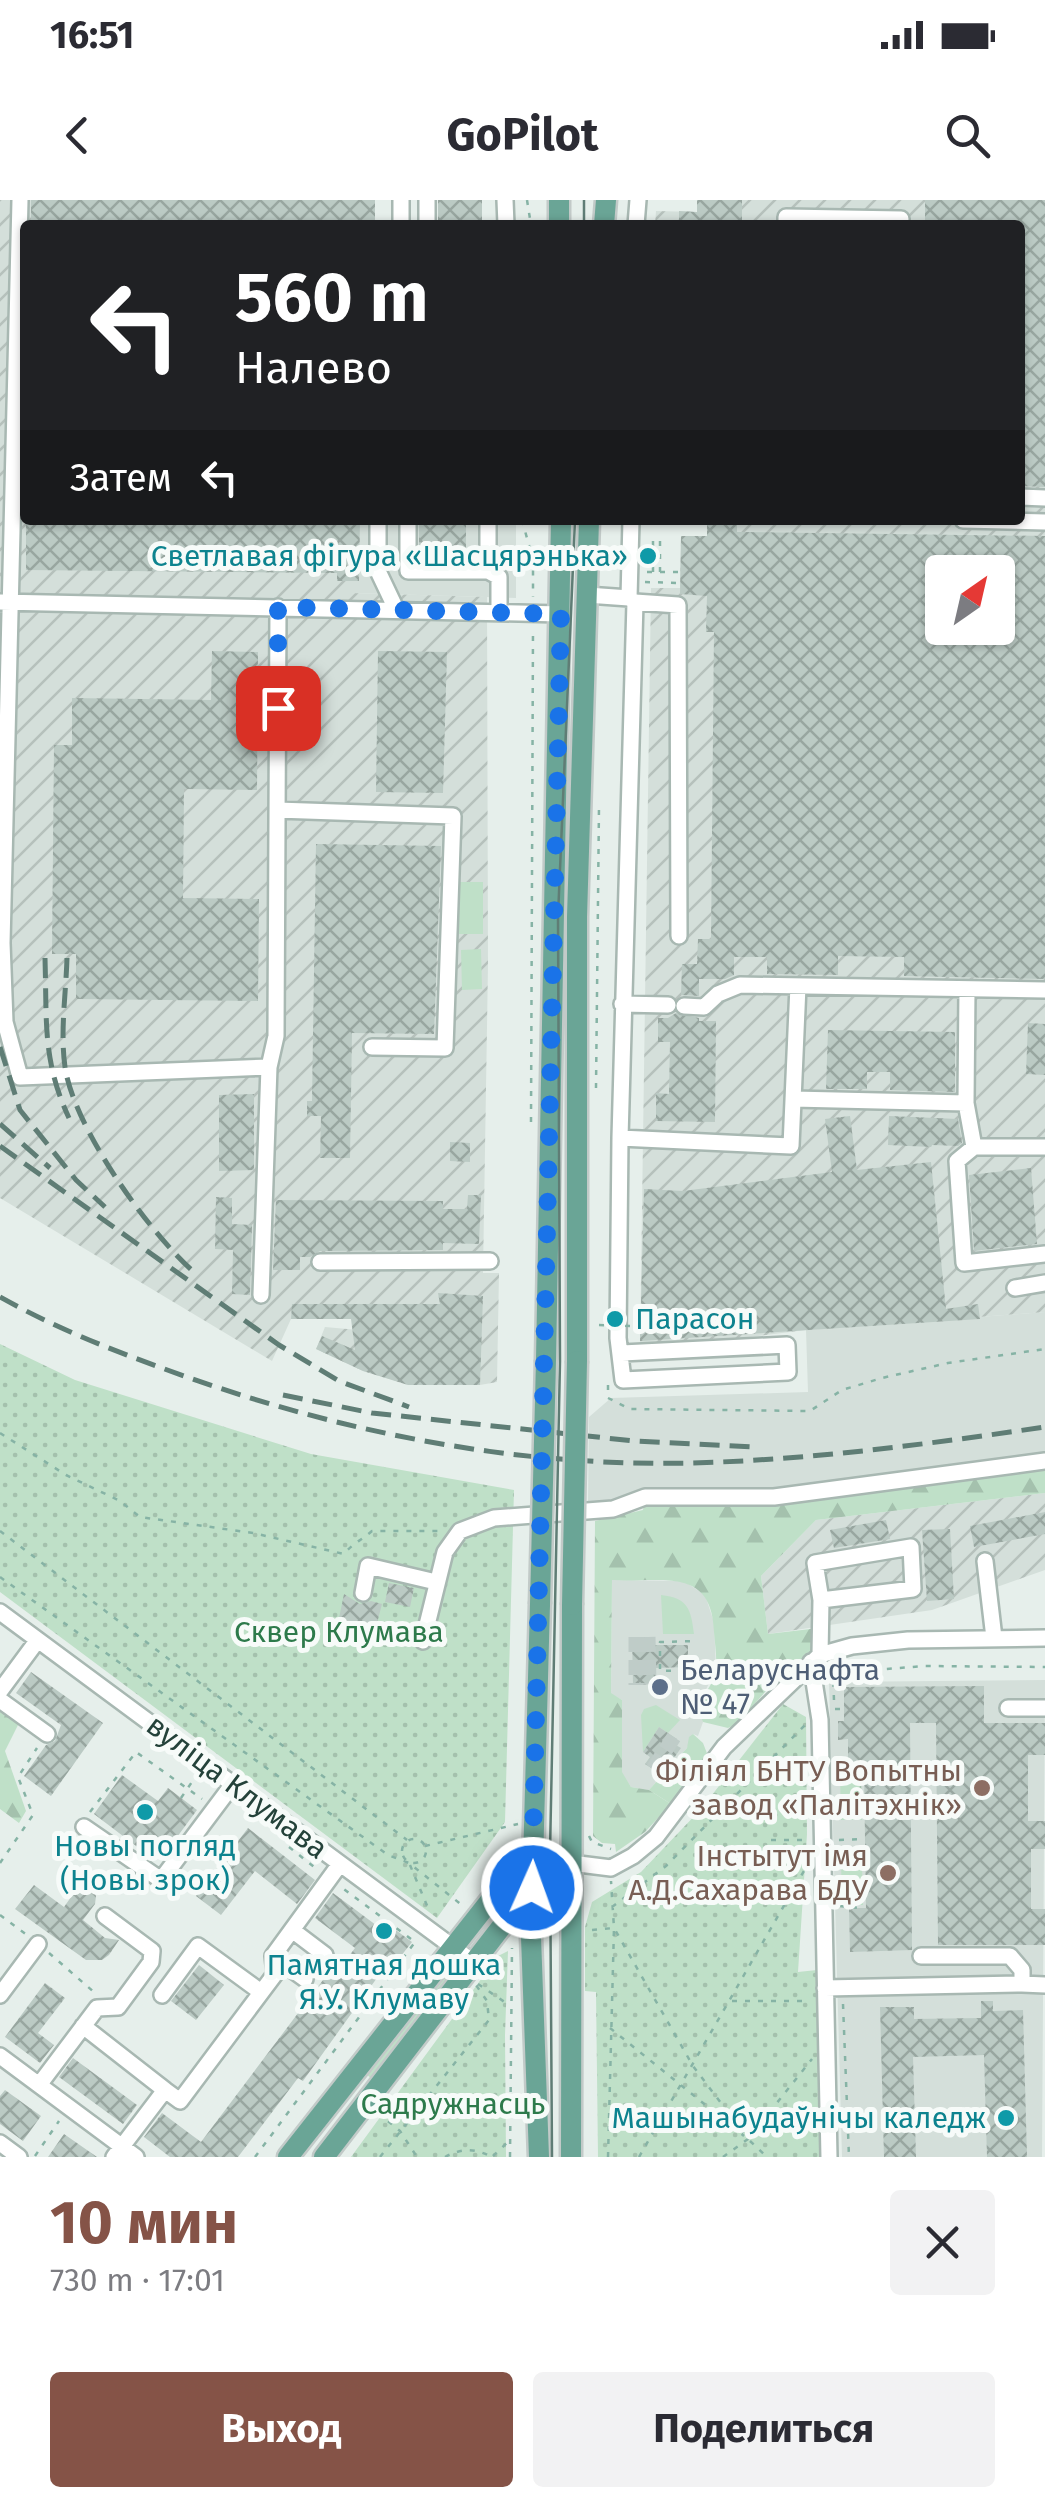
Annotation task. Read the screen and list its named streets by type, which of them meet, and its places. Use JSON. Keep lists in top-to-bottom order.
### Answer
{
  "streets": {
    "street": ["вуліца Клумава"]
  },
  "parks": ["Сквер Клумава", "Садружнасць"],
  "places": [
    "Светлавая фігура «Шасцярэнька»",
    "Парасон",
    "Беларуснафта № 47",
    "Філіял БНТУ Вопытны завод «Палітэхнік»",
    "Новы погляд (Новы зрок)",
    "Інстытут імя А.Д.Сахарава БДУ",
    "Памятная дошка Я.У. Клумаву",
    "Машынабудаўнічы каледж"
  ],
  "north": "top right",
  "page": {
    "status": "16:51",
    "header": "GoPilot",
    "turn": ["560 m", "Налево"],
    "then": "Затем",
    "heading": ["10 мин", "730 m · 17:01"],
    "buttons": ["Выход", "Поделиться"]
  }
}
